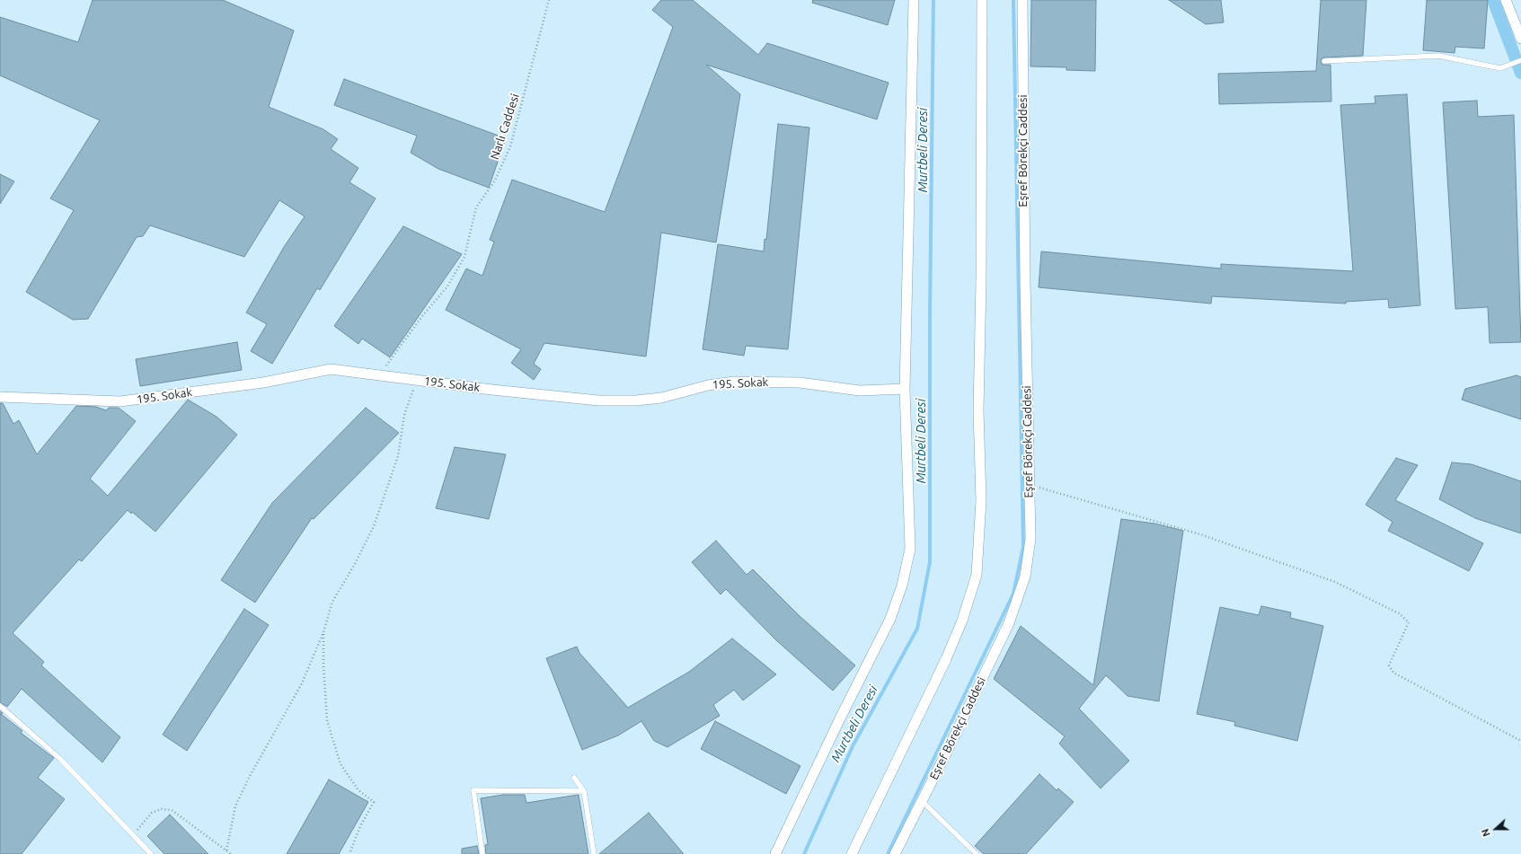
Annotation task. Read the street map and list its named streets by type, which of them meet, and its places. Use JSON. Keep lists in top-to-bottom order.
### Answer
{
  "streets": {
    "street": ["Eşref Börekçi Caddesi", "195. Sokak"],
    "path": ["Narlı Caddesi"]
  },
  "crossings": [
    ["Narlı Caddesi", "195. Sokak"]
  ],
  "water": ["Murtbeli Deresi"],
  "north": "left"
}
